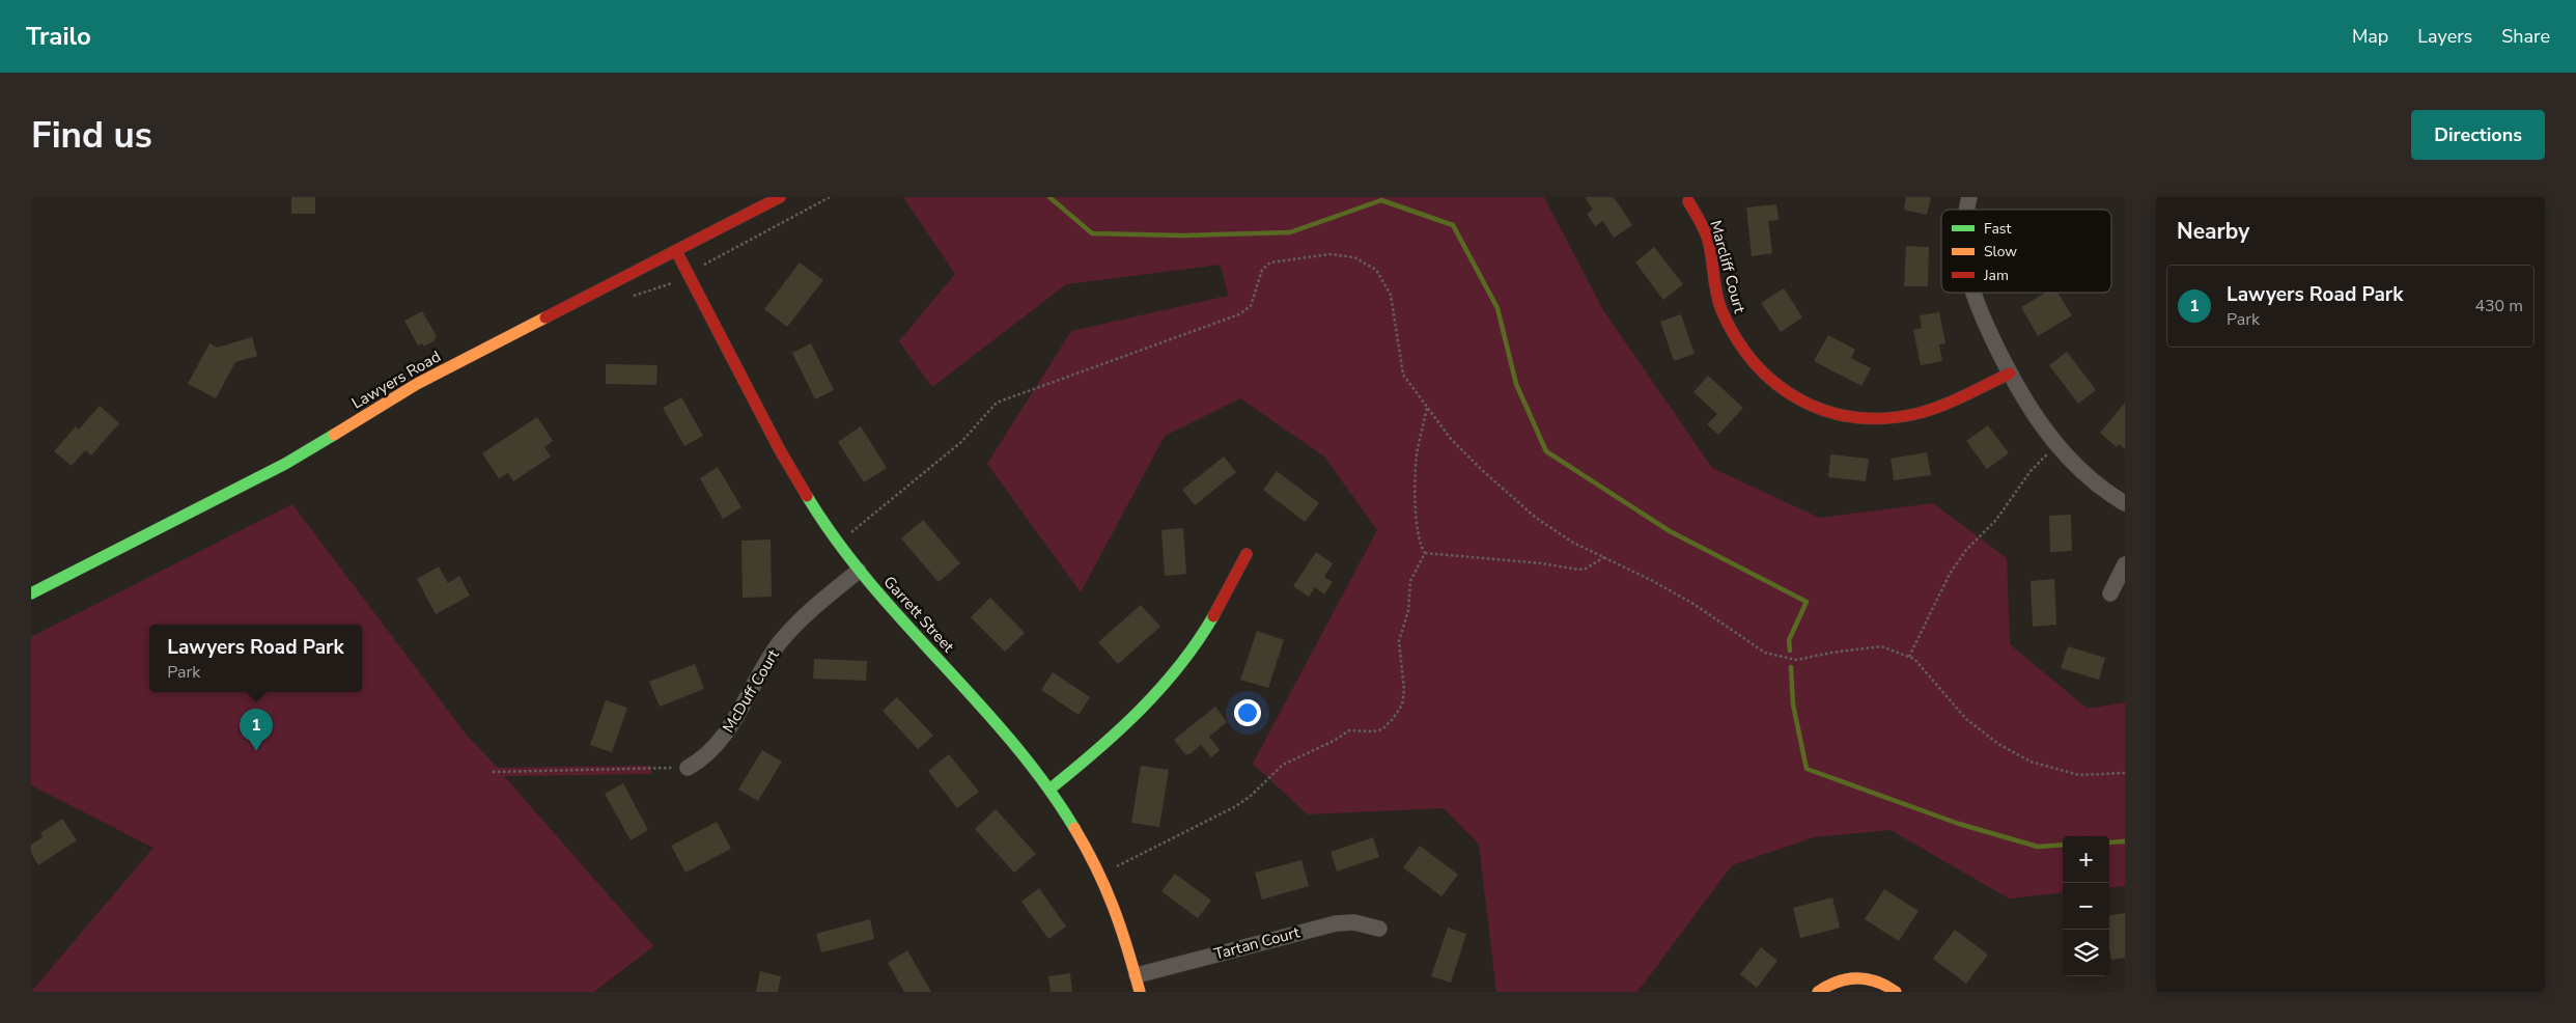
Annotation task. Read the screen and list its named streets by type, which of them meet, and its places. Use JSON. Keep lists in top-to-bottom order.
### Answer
{
  "streets": {
    "street": [
      "Marcliff Court",
      "Lawyers Road",
      "Garrett Street",
      "McDuff Court",
      "Tartan Court"
    ]
  },
  "crossings": [
    ["Lawyers Road", "Garrett Street"],
    ["Garrett Street", "McDuff Court"],
    ["Garrett Street", "Tartan Court"]
  ],
  "legend": ["Fast", "Slow", "Jam"],
  "page": {
    "header": "Trailo",
    "nav": ["Map", "Layers", "Share"],
    "buttons": "Directions",
    "title": "Find us",
    "heading": "Nearby",
    "list": [
      {
        "mark": "1",
        "name": "Lawyers Road Park",
        "note": "Park",
        "value": "430 m"
      }
    ],
    "popup": ["Lawyers Road Park", "Park"],
    "pins": "1",
    "map_buttons": ["+", "−"]
  }
}
